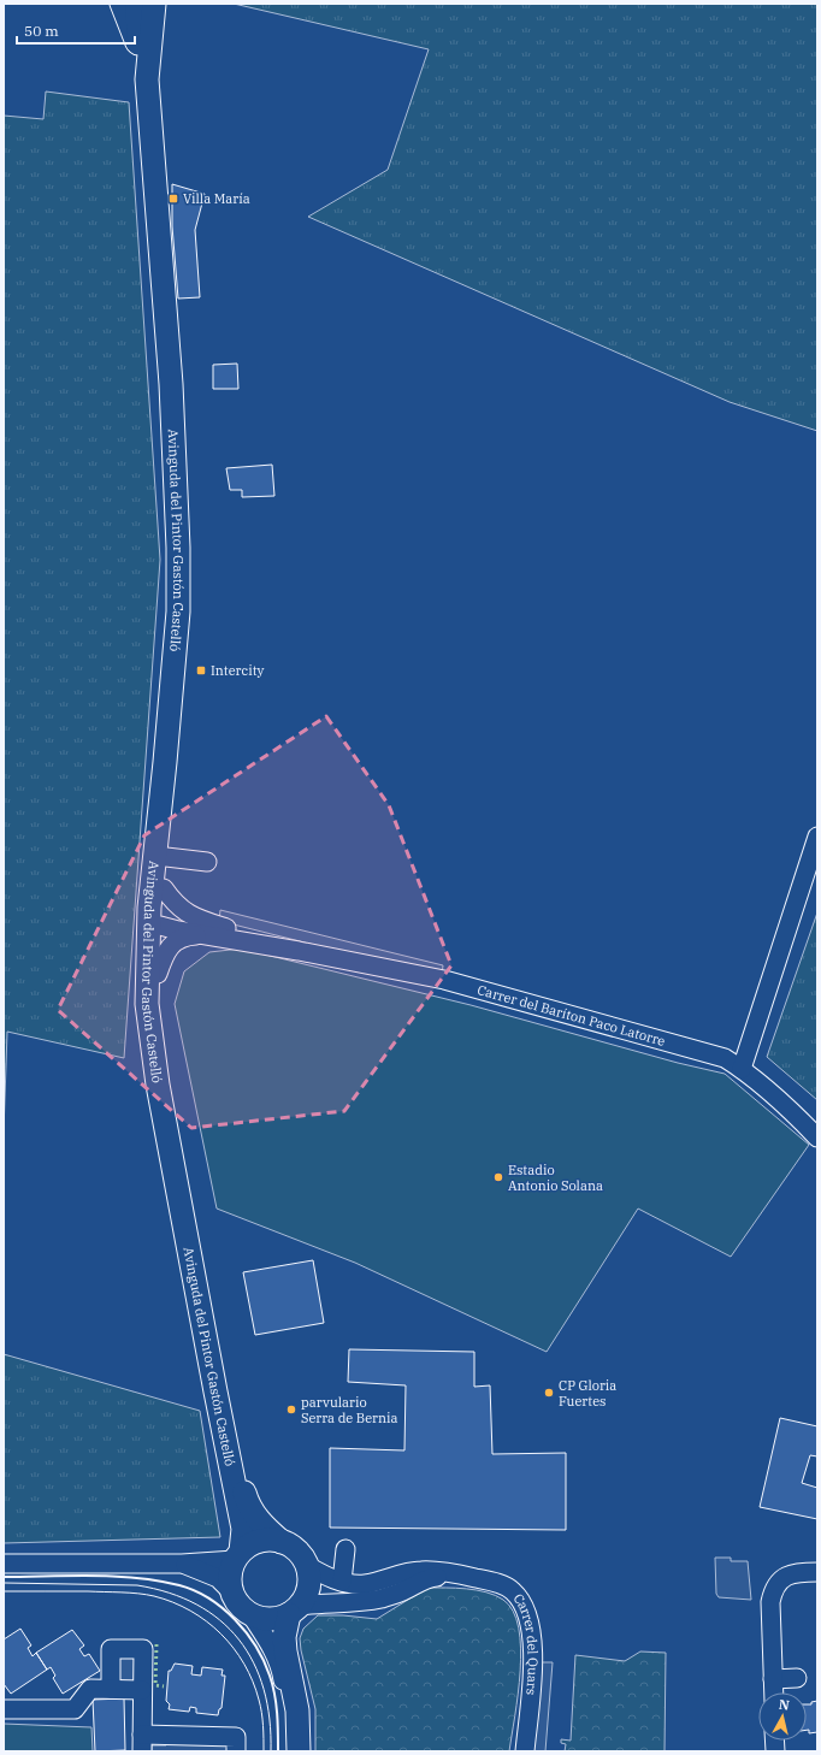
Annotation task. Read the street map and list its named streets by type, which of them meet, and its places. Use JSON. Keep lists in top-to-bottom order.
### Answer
{
  "streets": {
    "main road": ["Avinguda del Pintor Gastón Castelló"],
    "street": ["Carrer del Baríton Paco Latorre", "Carrer del Quars"]
  },
  "crossings": [
    ["Avinguda del Pintor Gastón Castelló", "Carrer del Baríton Paco Latorre"],
    ["Avinguda del Pintor Gastón Castelló", "Carrer del Quars"]
  ],
  "places": {
    "transit": ["Villa María", "Intercity"],
    "other": ["Estadio Antonio Solana", "CP Gloria Fuertes", "parvulario Serra de Bernia"]
  },
  "scale_bar": "50 m",
  "north": "top"
}
